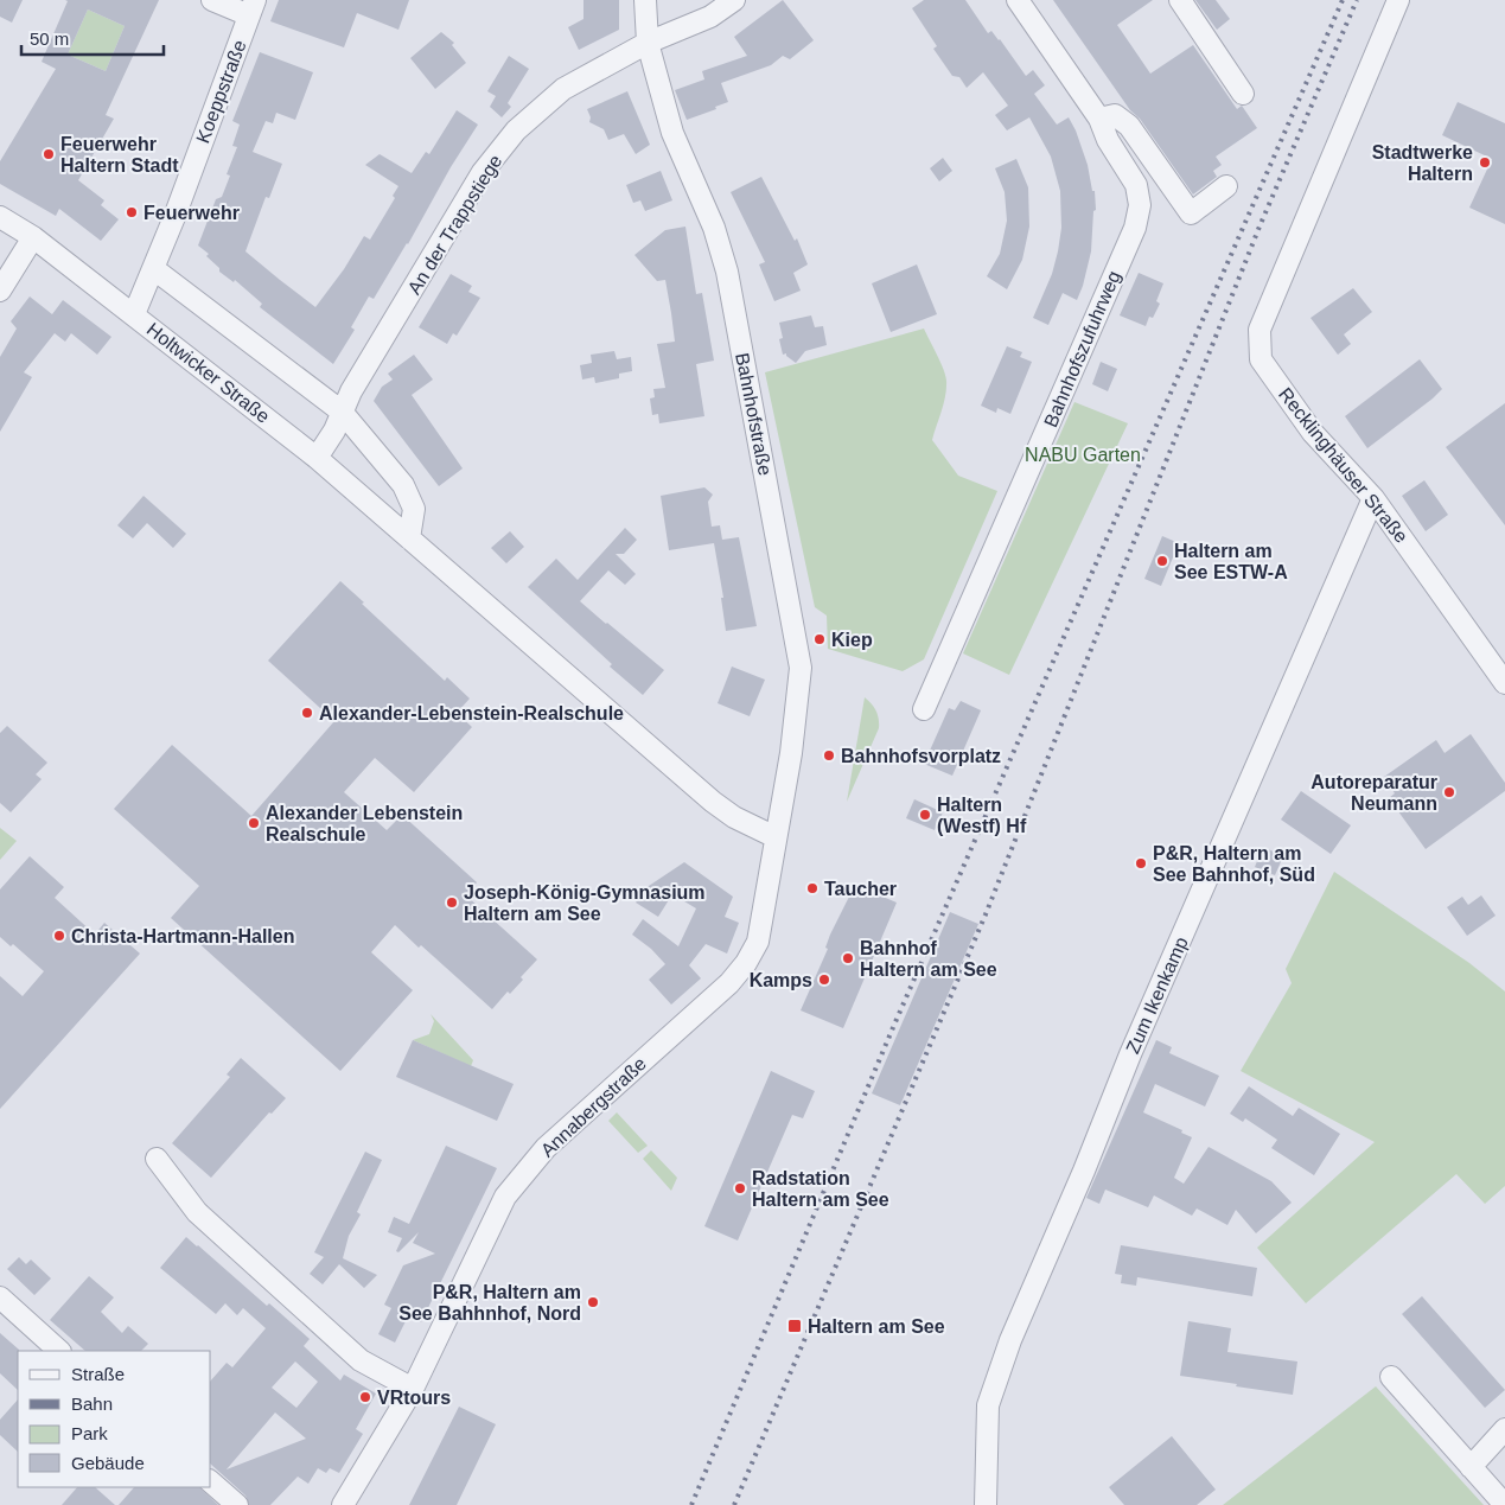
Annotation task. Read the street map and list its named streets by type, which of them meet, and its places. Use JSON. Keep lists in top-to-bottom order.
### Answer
{
  "streets": {
    "street": [
      "Koeppstraße",
      "An der Trappstiege",
      "Bahnhofszufuhrweg",
      "Holtwicker Straße",
      "Bahnhofstraße",
      "Recklinghäuser Straße",
      "Zum Ikenkamp",
      "Annabergstraße"
    ]
  },
  "crossings": [
    ["Koeppstraße", "Holtwicker Straße"],
    ["An der Trappstiege", "Holtwicker Straße"],
    ["An der Trappstiege", "Bahnhofstraße"],
    ["Holtwicker Straße", "Bahnhofstraße"],
    ["Holtwicker Straße", "Annabergstraße"],
    ["Bahnhofstraße", "Annabergstraße"],
    ["Recklinghäuser Straße", "Zum Ikenkamp"]
  ],
  "parks": ["NABU Garten"],
  "places": {
    "other": [
      "Feuerwehr Haltern Stadt",
      "Stadtwerke Haltern",
      "Feuerwehr",
      "Haltern am See ESTW-A",
      "Kiep",
      "Alexander-Lebenstein-Realschule",
      "Bahnhofsvorplatz",
      "Autoreparatur Neumann",
      "Haltern (Westf) Hf",
      "Alexander Lebenstein Realschule",
      "P&R, Haltern am See Bahnhof, Süd",
      "Taucher",
      "Joseph-König-Gymnasium Haltern am See",
      "Christa-Hartmann-Hallen",
      "Bahnhof Haltern am See",
      "Kamps",
      "Radstation Haltern am See",
      "P&R, Haltern am See Bahhnhof, Nord",
      "VRtours"
    ],
    "transit": ["Haltern am See"]
  },
  "legend": [
    "Straße",
    "Bahn",
    "Park",
    "Gebäude"
  ],
  "scale_bar": "50 m"
}
